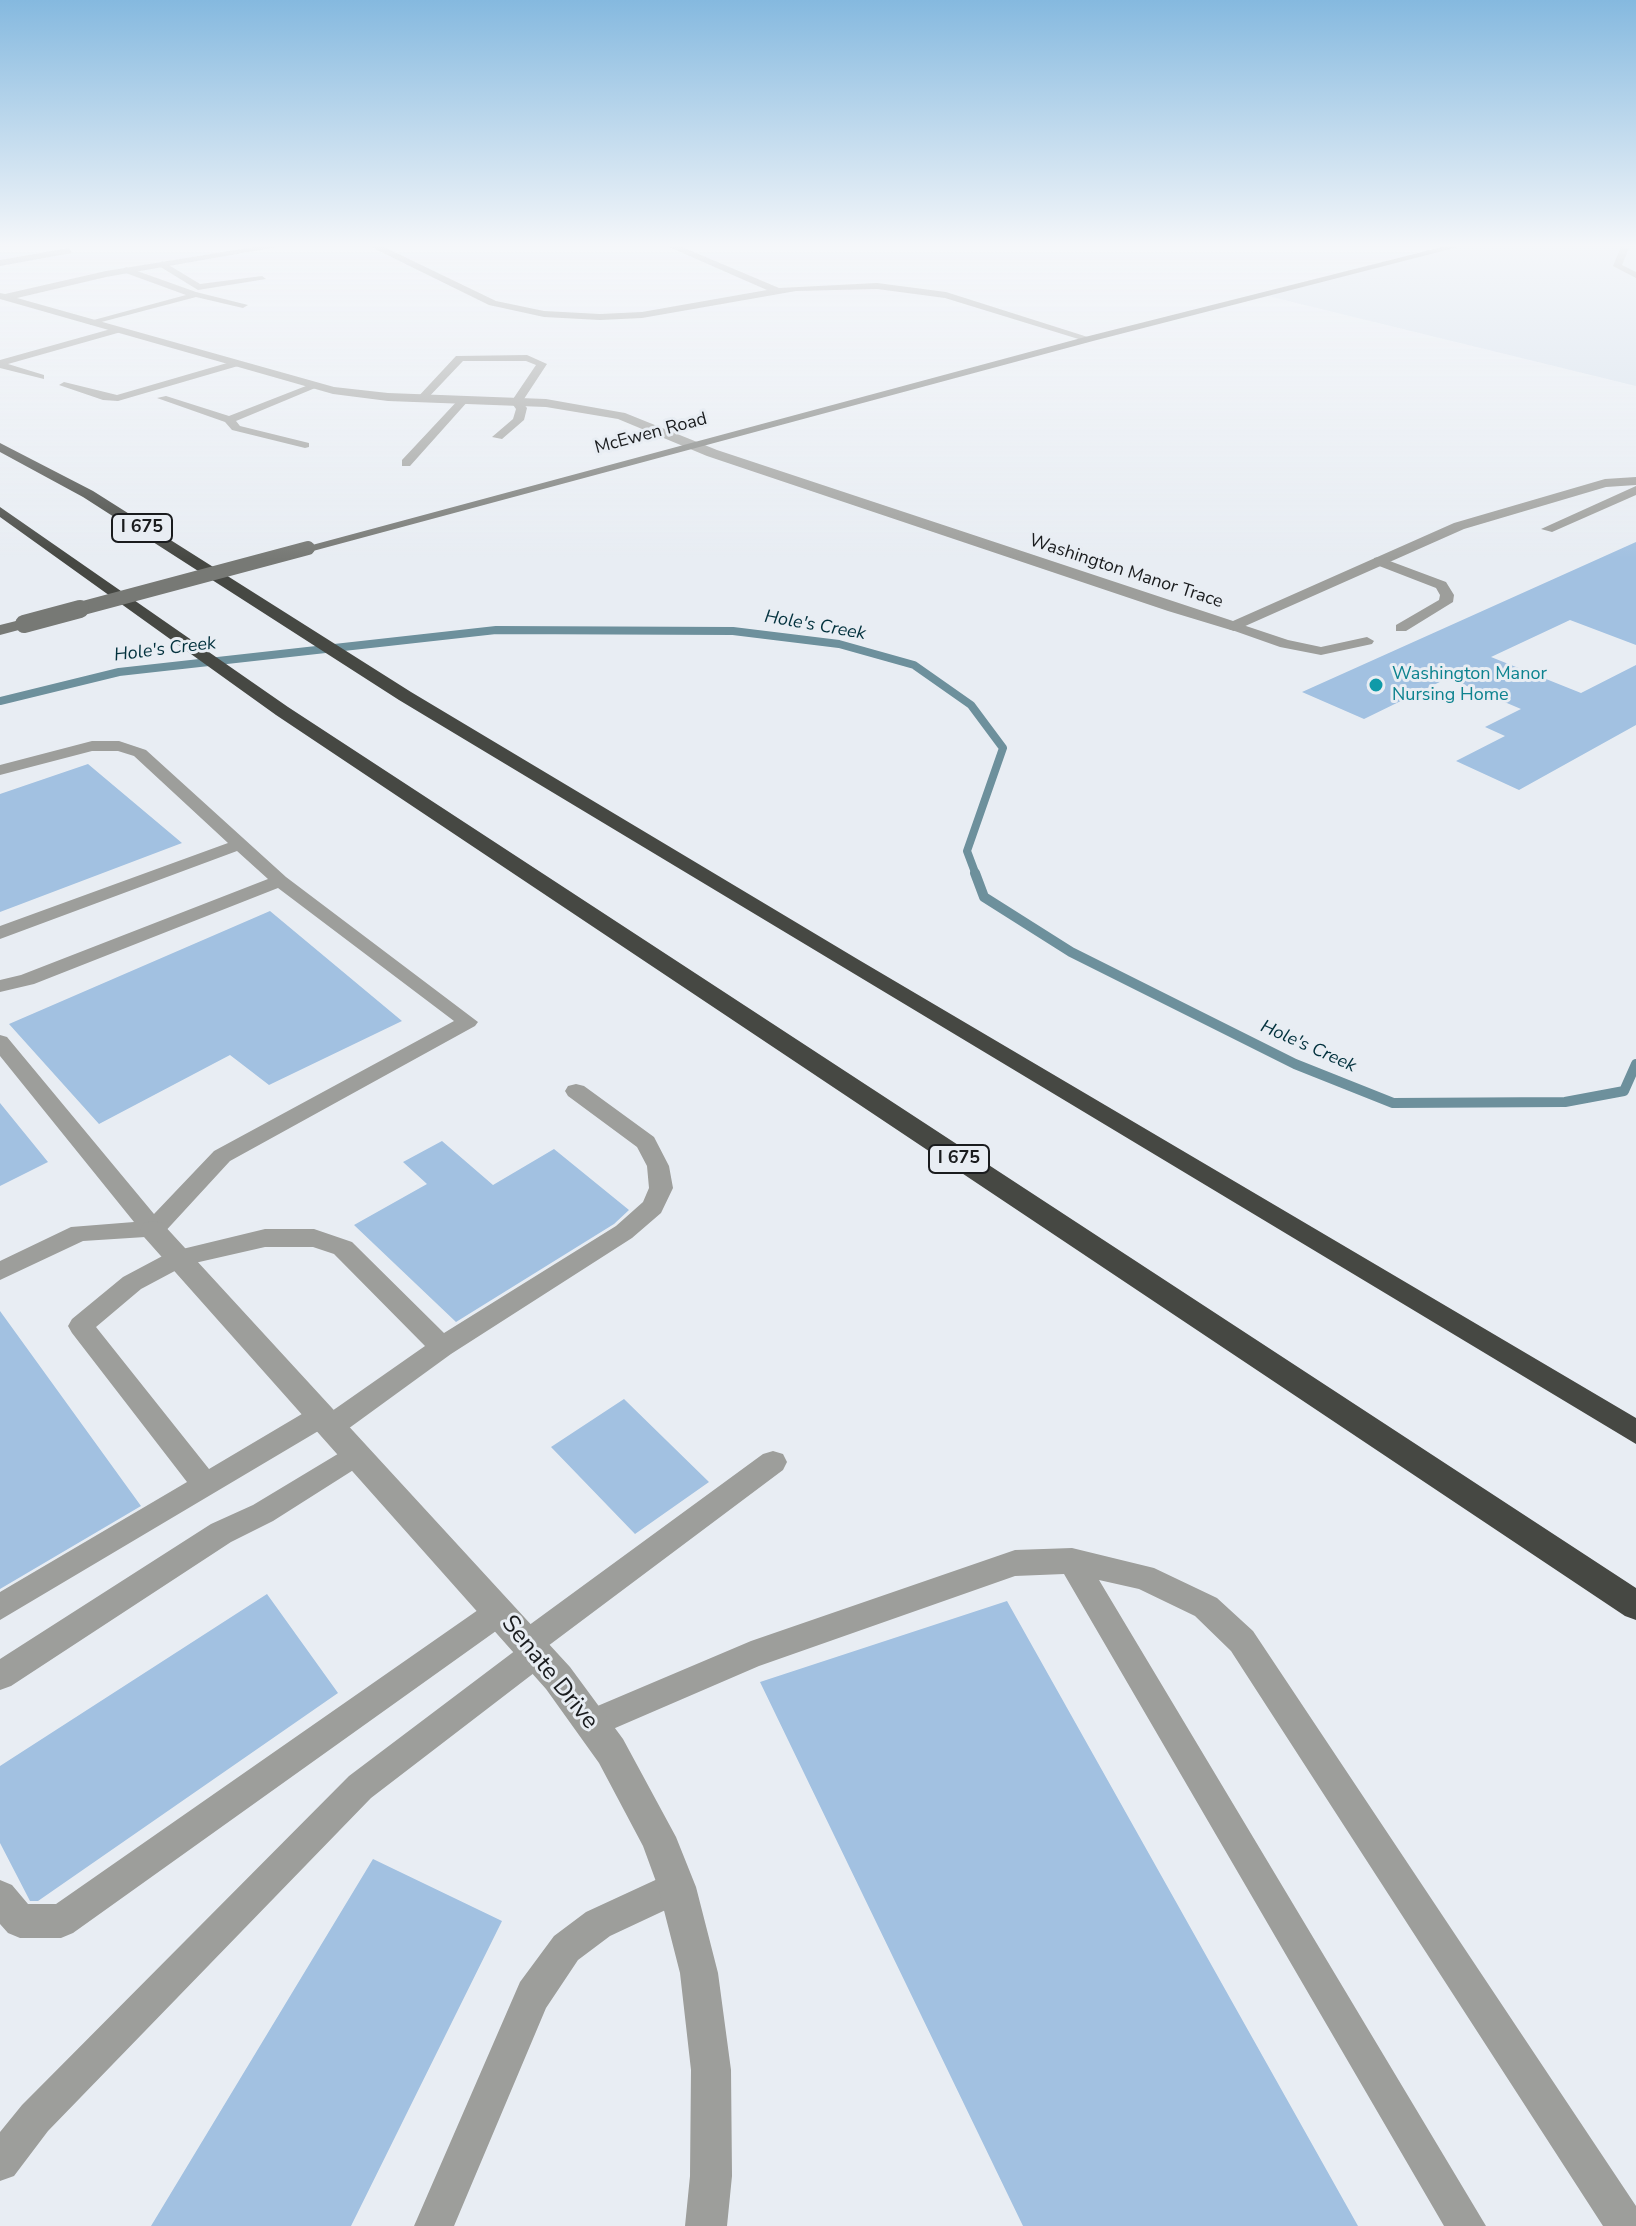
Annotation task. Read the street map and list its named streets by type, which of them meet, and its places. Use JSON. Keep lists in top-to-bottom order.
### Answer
{
  "streets": {
    "highway": ["I 675"],
    "street": ["McEwen Road", "Washington Manor Trace", "Senate Drive"]
  },
  "crossings": [
    ["McEwen Road", "Washington Manor Trace"]
  ],
  "water": ["Hole's Creek"],
  "places": ["Washington Manor Nursing Home"]
}
